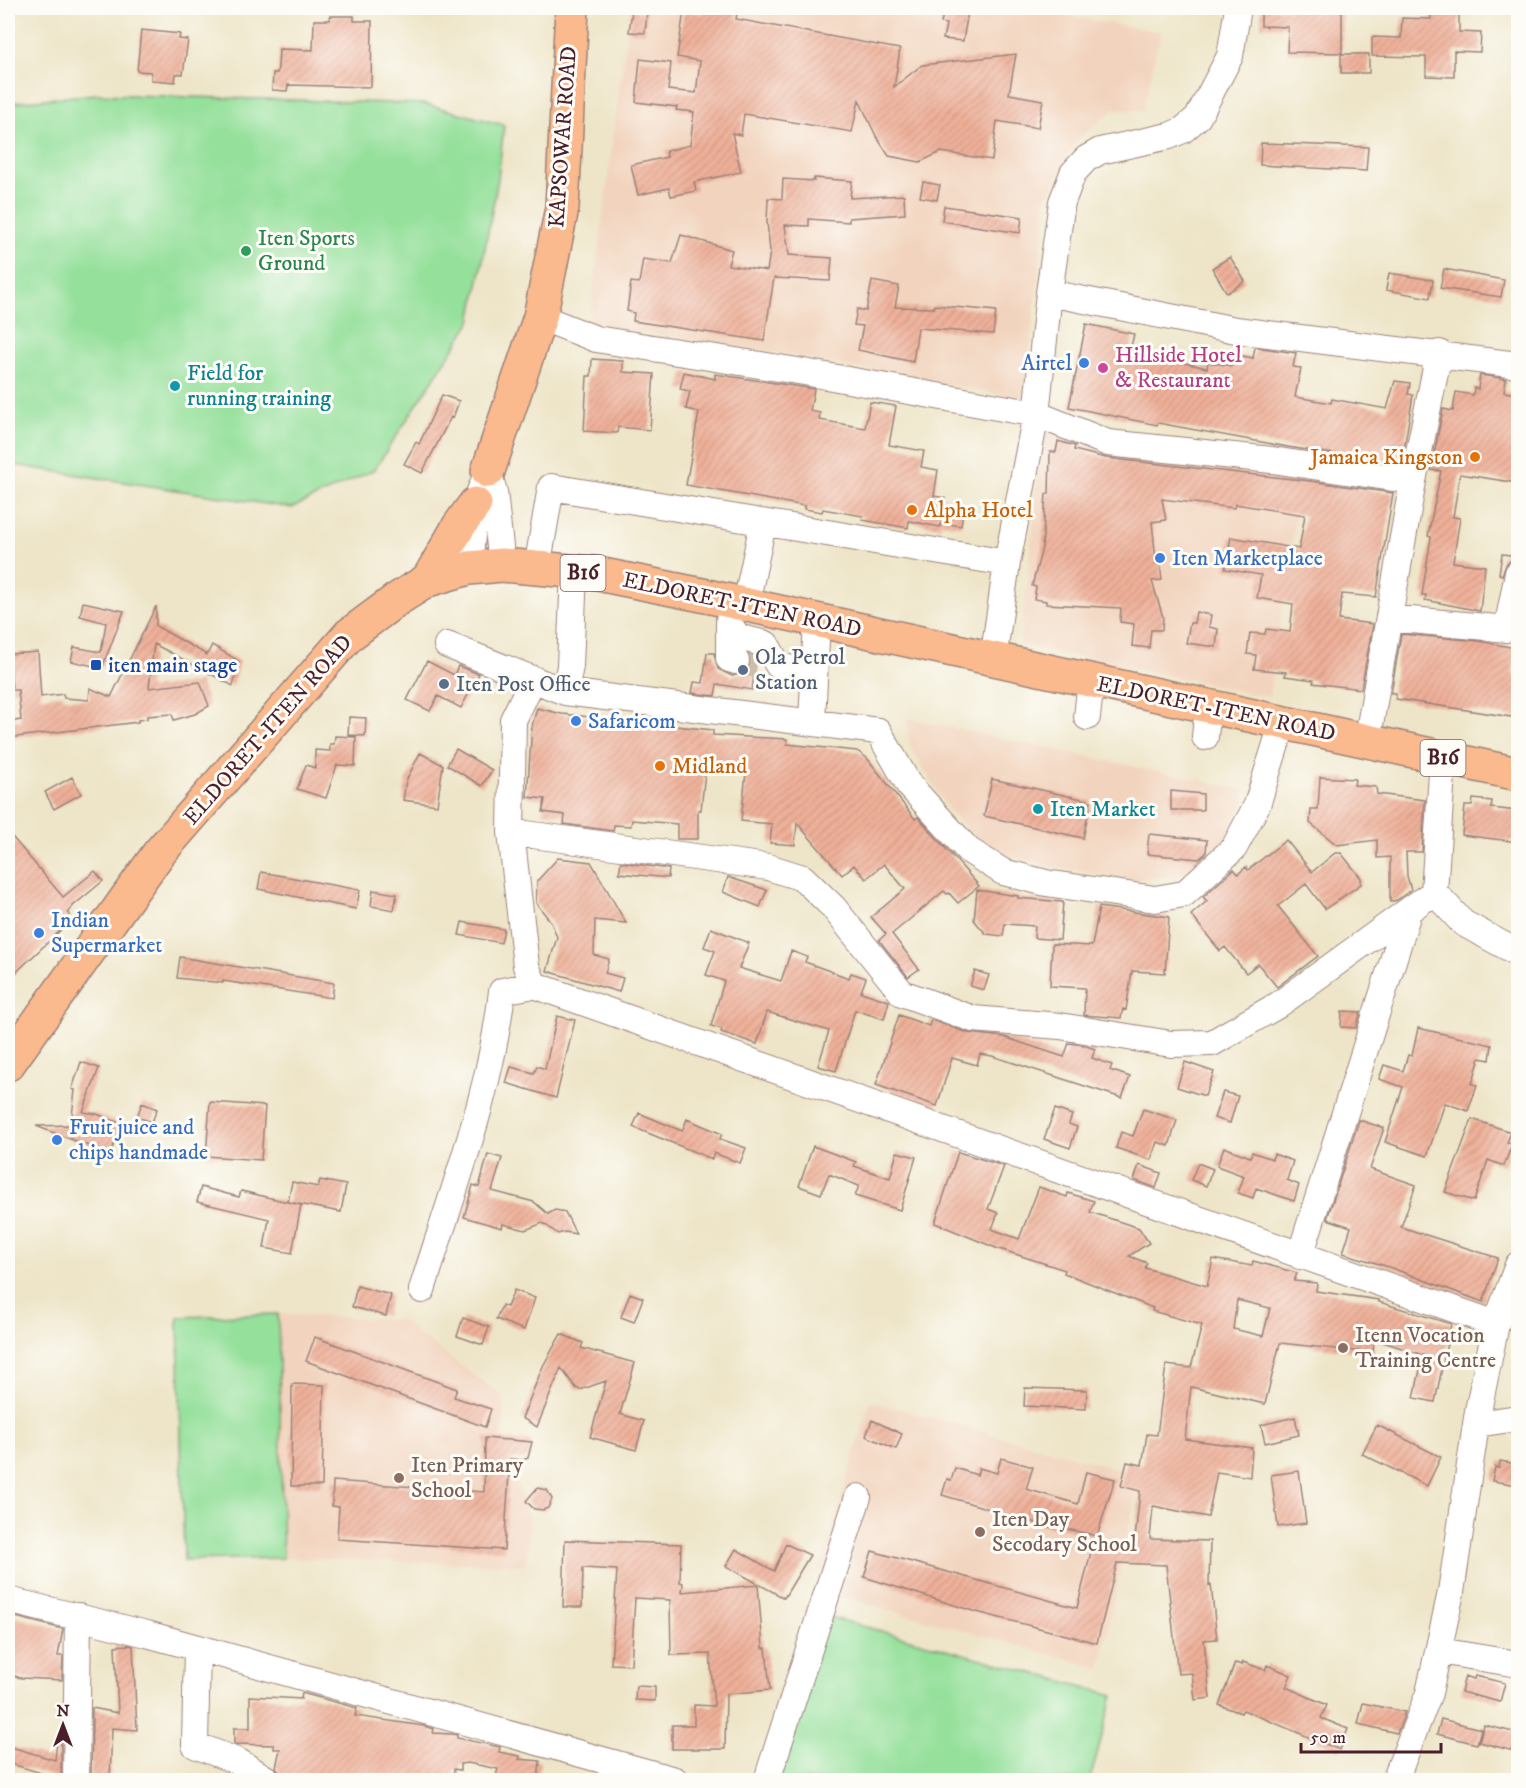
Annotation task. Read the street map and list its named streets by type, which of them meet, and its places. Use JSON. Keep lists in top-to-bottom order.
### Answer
{
  "streets": {
    "main road": ["KAPSOWAR ROAD", "B16", "ELDORET-ITEN ROAD"]
  },
  "crossings": [
    ["KAPSOWAR ROAD", "ELDORET-ITEN ROAD"],
    ["B16", "ELDORET-ITEN ROAD"]
  ],
  "places": {
    "other": [
      "Iten Sports Ground",
      "Airtel",
      "Hillside Hotel & Restaurant",
      "Field for running training",
      "Jamaica Kingston",
      "Alpha Hotel",
      "Iten Marketplace",
      "Ola Petrol Station",
      "Iten Post Office",
      "Safaricom",
      "Midland",
      "Iten Market",
      "Indian Supermarket",
      "Fruit juice and chips handmade",
      "Itenn Vocation Training Centre",
      "Iten Primary School",
      "Iten Day Secodary School"
    ],
    "transit": ["iten main stage"]
  },
  "scale_bar": "50 m",
  "north": "top"
}
